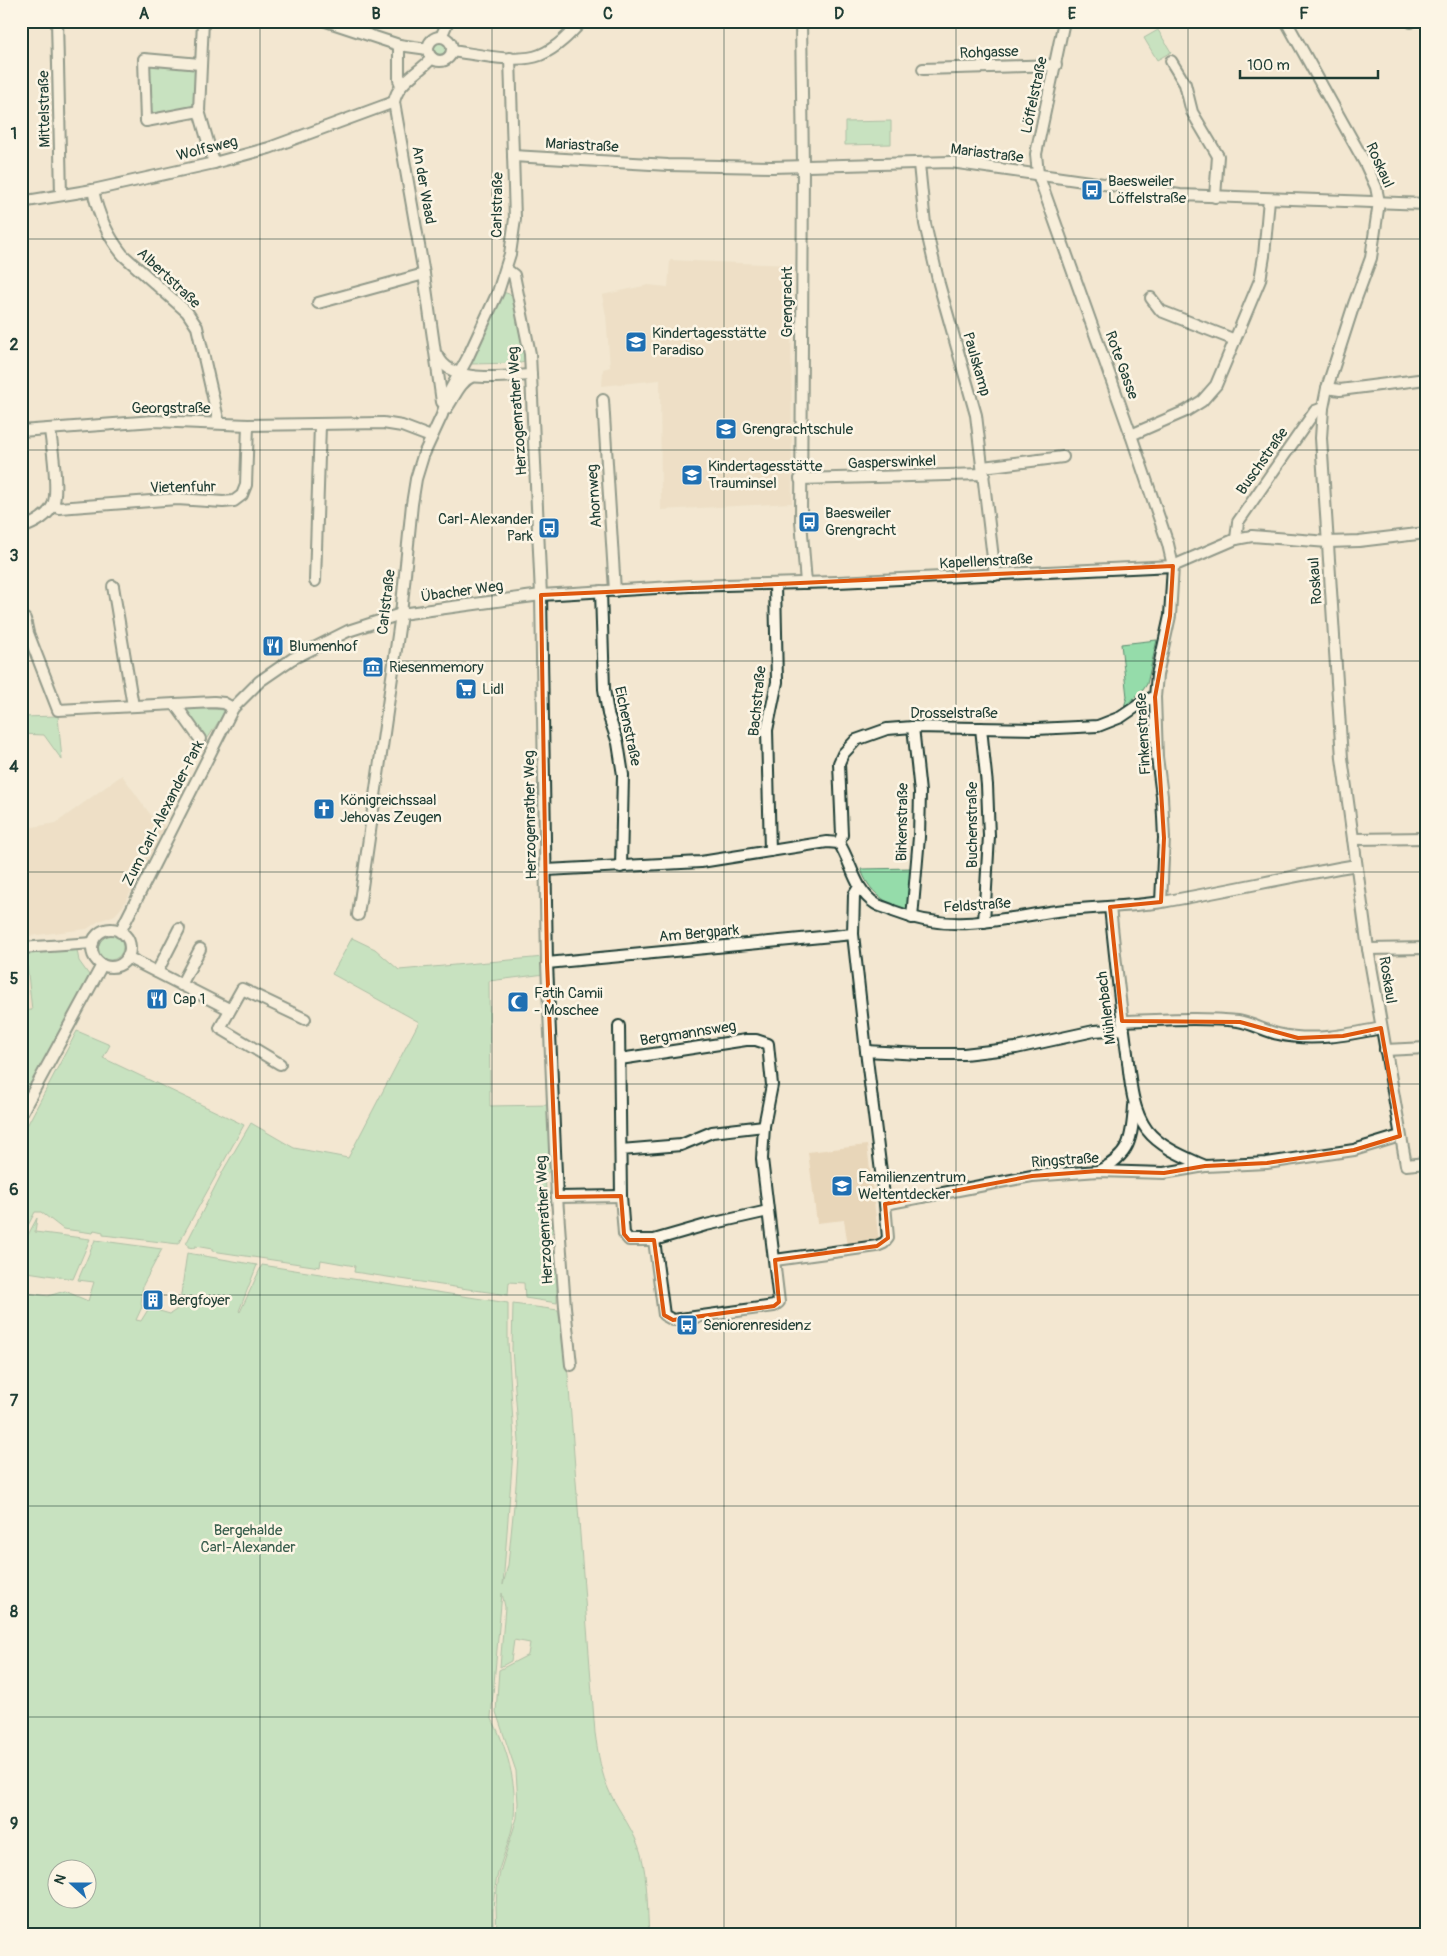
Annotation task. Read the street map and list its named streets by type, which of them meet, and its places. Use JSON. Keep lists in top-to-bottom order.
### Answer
{
  "streets": {
    "street": [
      "Rohgasse",
      "Löffelstraße",
      "Mittelstraße",
      "Mariastraße",
      "Wolfsweg",
      "Roskaul",
      "An der Waad",
      "Carlstraße",
      "Albertstraße",
      "Grengracht",
      "Paulskamp",
      "Rote Gasse",
      "Georgstraße",
      "Herzogenrather Weg",
      "Buschstraße",
      "Gasperswinkel",
      "Vietenfuhr",
      "Ahornweg",
      "Kapellenstraße",
      "Übacher Weg",
      "Bachstraße",
      "Drosselstraße",
      "Eichenstraße",
      "Finkenstraße",
      "Zum Carl-Alexander-Park",
      "Birkenstraße",
      "Buchenstraße",
      "Feldstraße",
      "Am Bergpark",
      "Mühlenbach",
      "Bergmannsweg",
      "Ringstraße"
    ]
  },
  "crossings": [
    ["Rohgasse", "Löffelstraße"],
    ["Löffelstraße", "Mariastraße"],
    ["Löffelstraße", "Rote Gasse"],
    ["Mittelstraße", "Wolfsweg"],
    ["Mariastraße", "Roskaul"],
    ["Mariastraße", "Carlstraße"],
    ["Mariastraße", "Grengracht"],
    ["Mariastraße", "Paulskamp"],
    ["Mariastraße", "Rote Gasse"],
    ["Wolfsweg", "An der Waad"],
    ["Wolfsweg", "Albertstraße"],
    ["Roskaul", "Buschstraße"],
    ["Roskaul", "Kapellenstraße"],
    ["Roskaul", "Feldstraße"],
    ["Roskaul", "Ringstraße"],
    ["An der Waad", "Carlstraße"],
    ["Carlstraße", "Georgstraße"],
    ["Carlstraße", "Herzogenrather Weg"],
    ["Carlstraße", "Übacher Weg"],
    ["Albertstraße", "Georgstraße"],
    ["Grengracht", "Gasperswinkel"],
    ["Grengracht", "Kapellenstraße"],
    ["Paulskamp", "Gasperswinkel"],
    ["Paulskamp", "Kapellenstraße"],
    ["Rote Gasse", "Kapellenstraße"],
    ["Rote Gasse", "Finkenstraße"],
    ["Georgstraße", "Vietenfuhr"],
    ["Herzogenrather Weg", "Kapellenstraße"],
    ["Herzogenrather Weg", "Übacher Weg"],
    ["Herzogenrather Weg", "Am Bergpark"],
    ["Buschstraße", "Kapellenstraße"],
    ["Ahornweg", "Kapellenstraße"],
    ["Kapellenstraße", "Übacher Weg"],
    ["Kapellenstraße", "Bachstraße"],
    ["Kapellenstraße", "Eichenstraße"],
    ["Kapellenstraße", "Finkenstraße"],
    ["Übacher Weg", "Zum Carl-Alexander-Park"],
    ["Drosselstraße", "Finkenstraße"],
    ["Drosselstraße", "Birkenstraße"],
    ["Drosselstraße", "Buchenstraße"],
    ["Drosselstraße", "Feldstraße"],
    ["Finkenstraße", "Feldstraße"],
    ["Birkenstraße", "Feldstraße"],
    ["Buchenstraße", "Feldstraße"],
    ["Feldstraße", "Mühlenbach"],
    ["Mühlenbach", "Ringstraße"]
  ],
  "parks": ["Bergehalde Carl-Alexander"],
  "places": {
    "bus stop": [
      "Baesweiler Löffelstraße",
      "Baesweiler Grengracht",
      "Carl-Alexander Park",
      "Seniorenresidenz"
    ],
    "school or university": [
      "Kindertagesstätte Paradiso",
      "Grengrachtschule",
      "Kindertagesstätte Trauminsel",
      "Familienzentrum Weltentdecker"
    ],
    "restaurant": ["Blumenhof", "Cap 1"],
    "museum": ["Riesenmemory"],
    "supermarket": ["Lidl"],
    "church": ["Königreichssaal Jehovas Zeugen"],
    "mosque": ["Fatih Camii - Moschee"],
    "building": ["Bergfoyer"]
  },
  "scale_bar": "100 m",
  "north": "left",
  "grid": {
    "columns": [
      "A",
      "B",
      "C",
      "D",
      "E",
      "F"
    ],
    "rows": [
      "1",
      "2",
      "3",
      "4",
      "5",
      "6",
      "7",
      "8",
      "9"
    ]
  }
}
